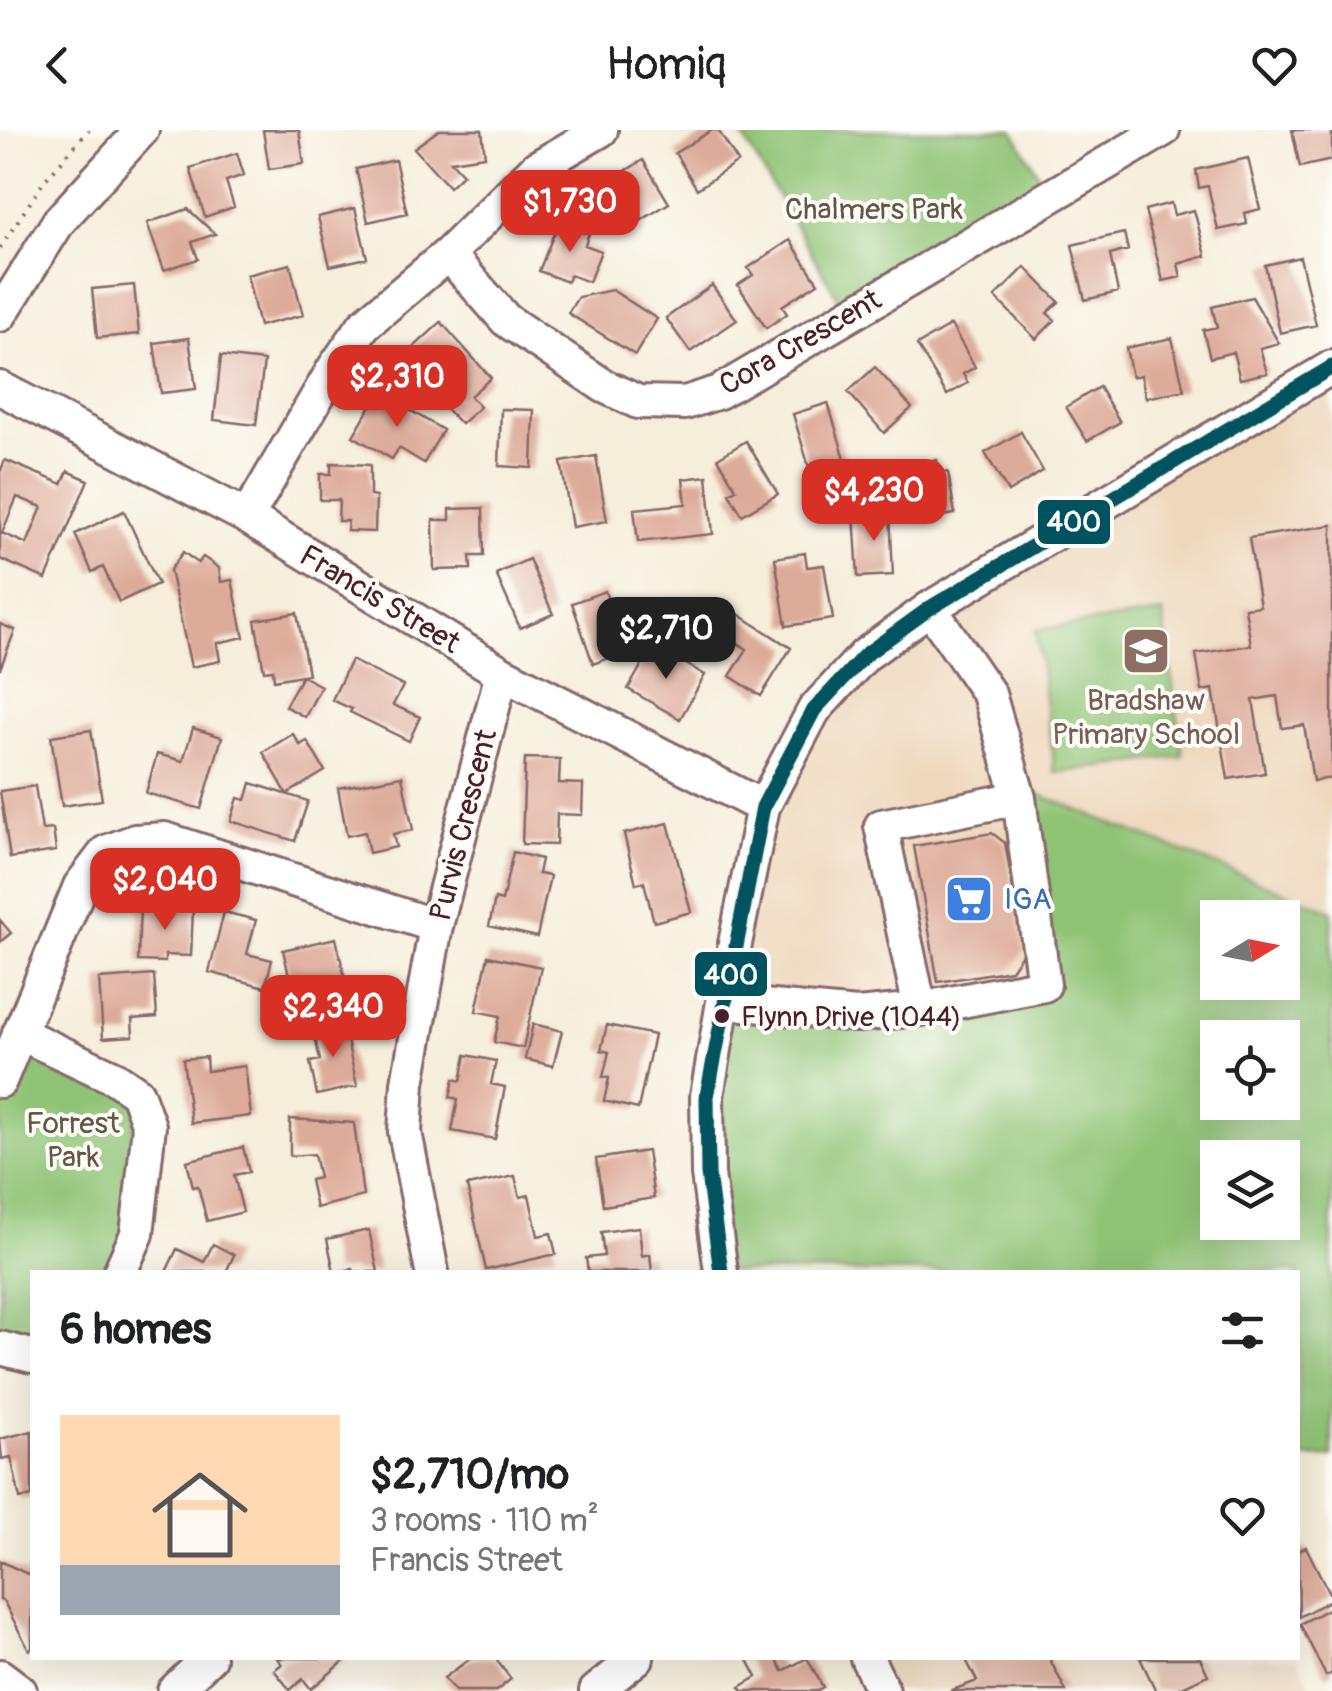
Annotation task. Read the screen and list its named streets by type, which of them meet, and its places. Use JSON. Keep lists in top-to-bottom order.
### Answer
{
  "streets": {
    "street": ["Cora Crescent", "Francis Street", "Purvis Crescent"]
  },
  "crossings": [
    ["Francis Street", "Purvis Crescent"]
  ],
  "parks": ["Chalmers Park", "Forrest Park"],
  "places": {
    "school or university": ["Bradshaw Primary School"],
    "supermarket": ["IGA"],
    "other": ["Flynn Drive (1044)"]
  },
  "lines": ["transit line 400"],
  "north": "right",
  "page": {
    "header": "Homiq",
    "price": [
      "$1,730",
      "$2,310",
      "$4,230",
      "$2,710",
      "$2,040",
      "$2,340"
    ],
    "heading": "6 homes",
    "list": [
      {
        "name": "$2,710/mo",
        "note": "3 rooms · 110 m² · Francis Street"
      }
    ]
  }
}
